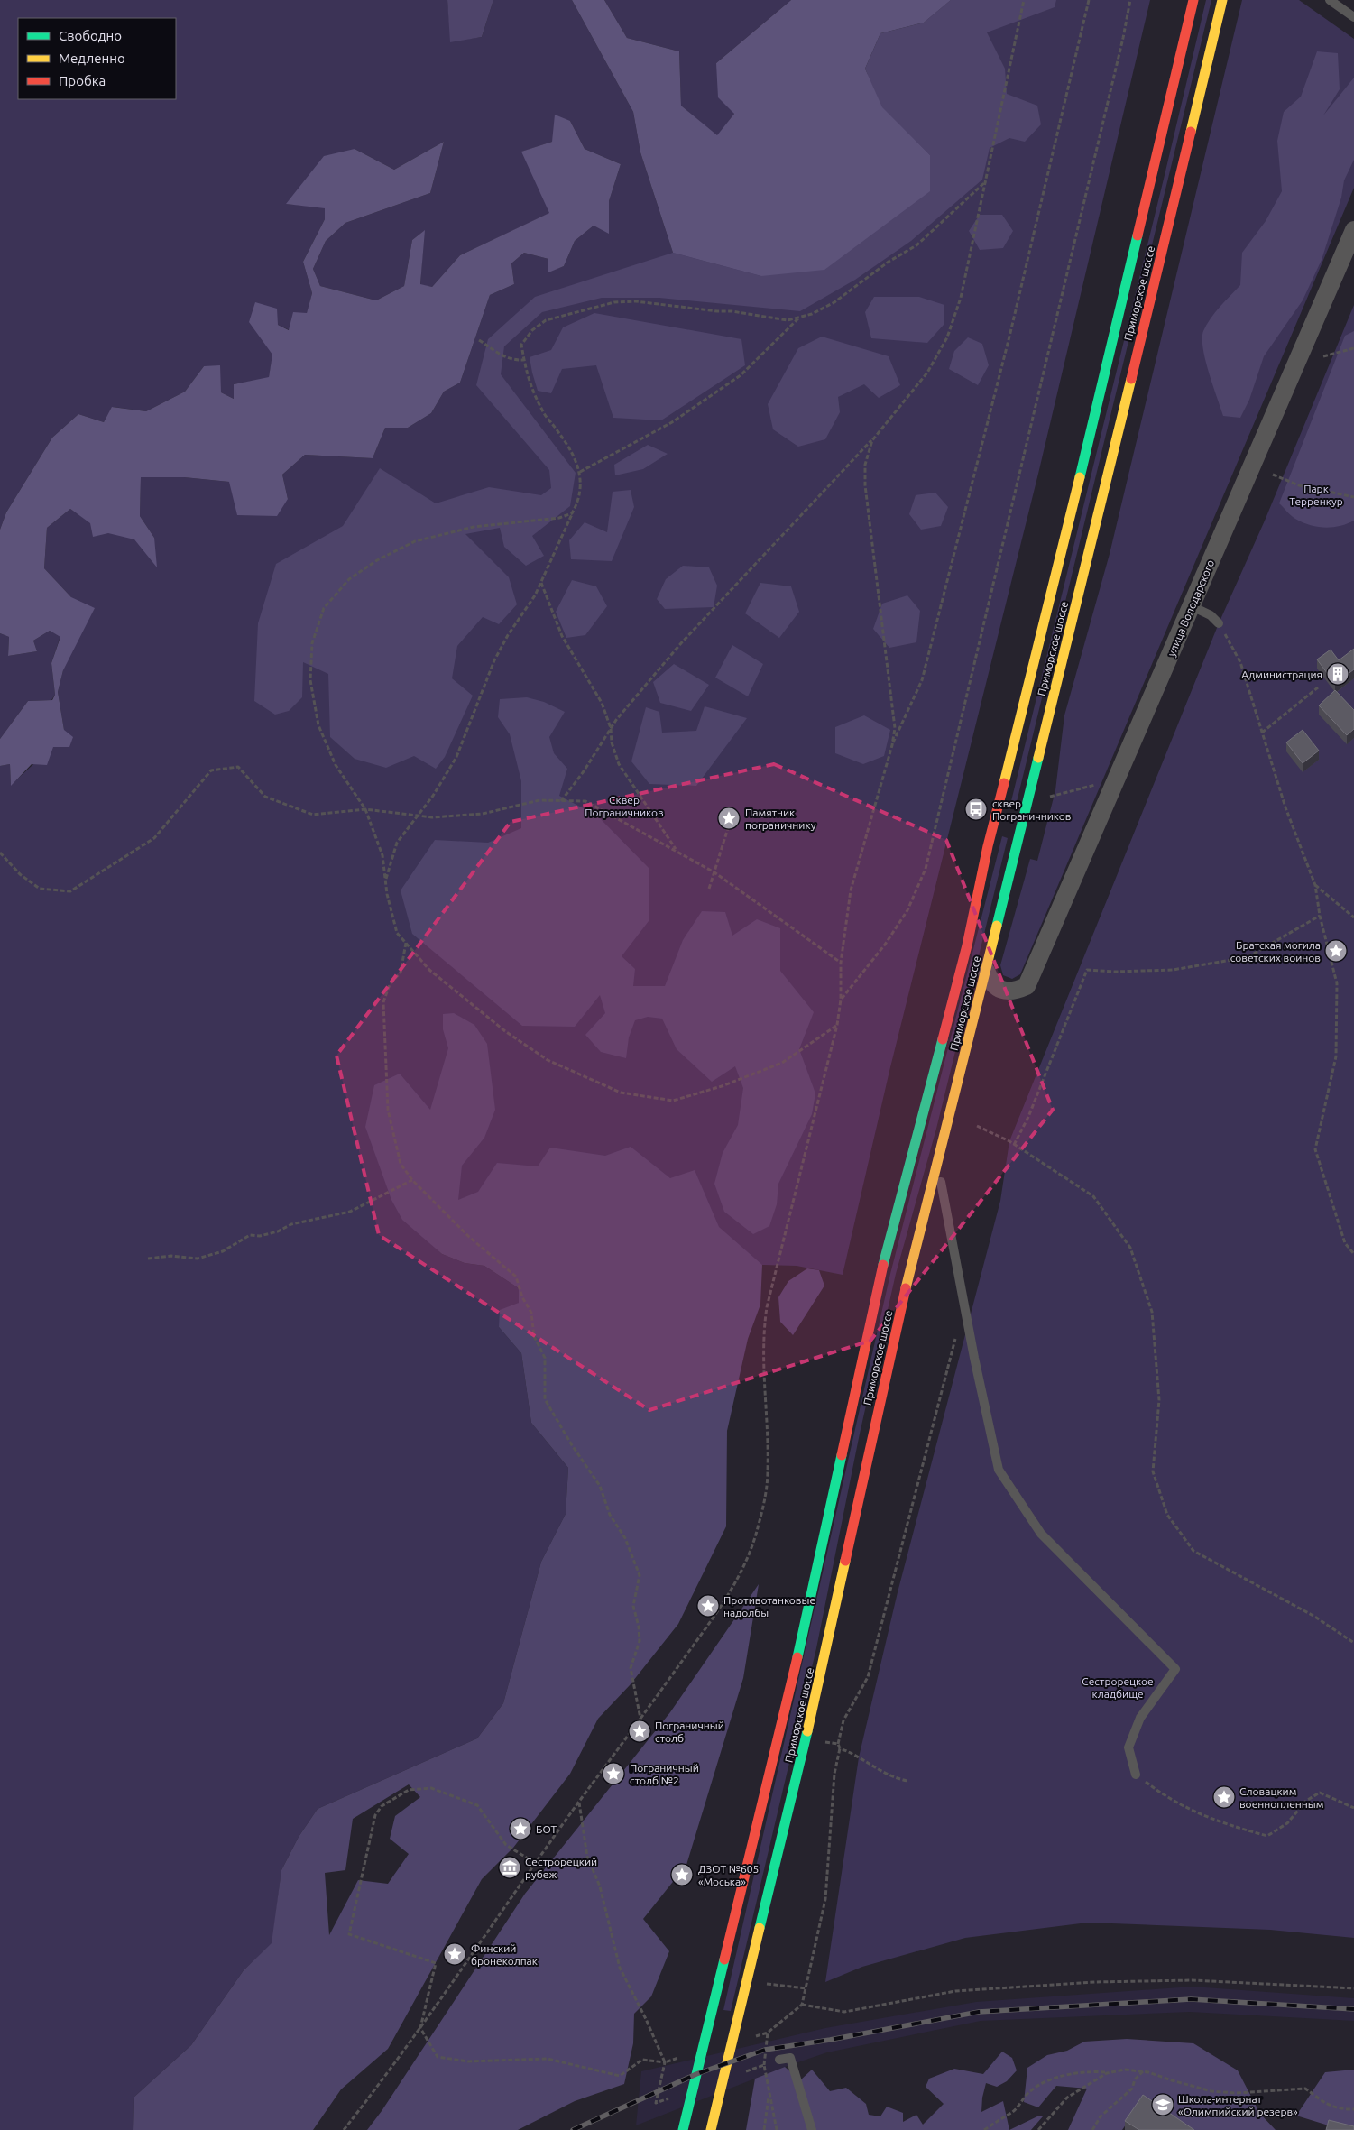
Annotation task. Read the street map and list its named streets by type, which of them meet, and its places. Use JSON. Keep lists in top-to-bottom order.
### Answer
{
  "streets": {
    "highway": ["Приморское шоссе"],
    "street": ["улица Володарского"]
  },
  "crossings": [
    ["Приморское шоссе", "улица Володарского"]
  ],
  "parks": ["Парк Терренкур", "Сквер Пограничников", "Сестрорецкое кладбище"],
  "places": {
    "building": ["Администрация"],
    "bus stop": ["сквер Пограничников"],
    "place": [
      "Памятник пограничнику",
      "Братская могила советских воинов",
      "Противотанковые надолбы",
      "Пограничный столб",
      "Пограничный столб №2",
      "Словацким военнопленным",
      "БОТ",
      "ДЗОТ №605 «Моська»",
      "Финский бронеколпак"
    ],
    "museum": ["Сестрорецкий рубеж"],
    "school or university": ["Школа-интернат «Олимпийский резерв»"]
  },
  "legend": ["Свободно", "Медленно", "Пробка"]
}
